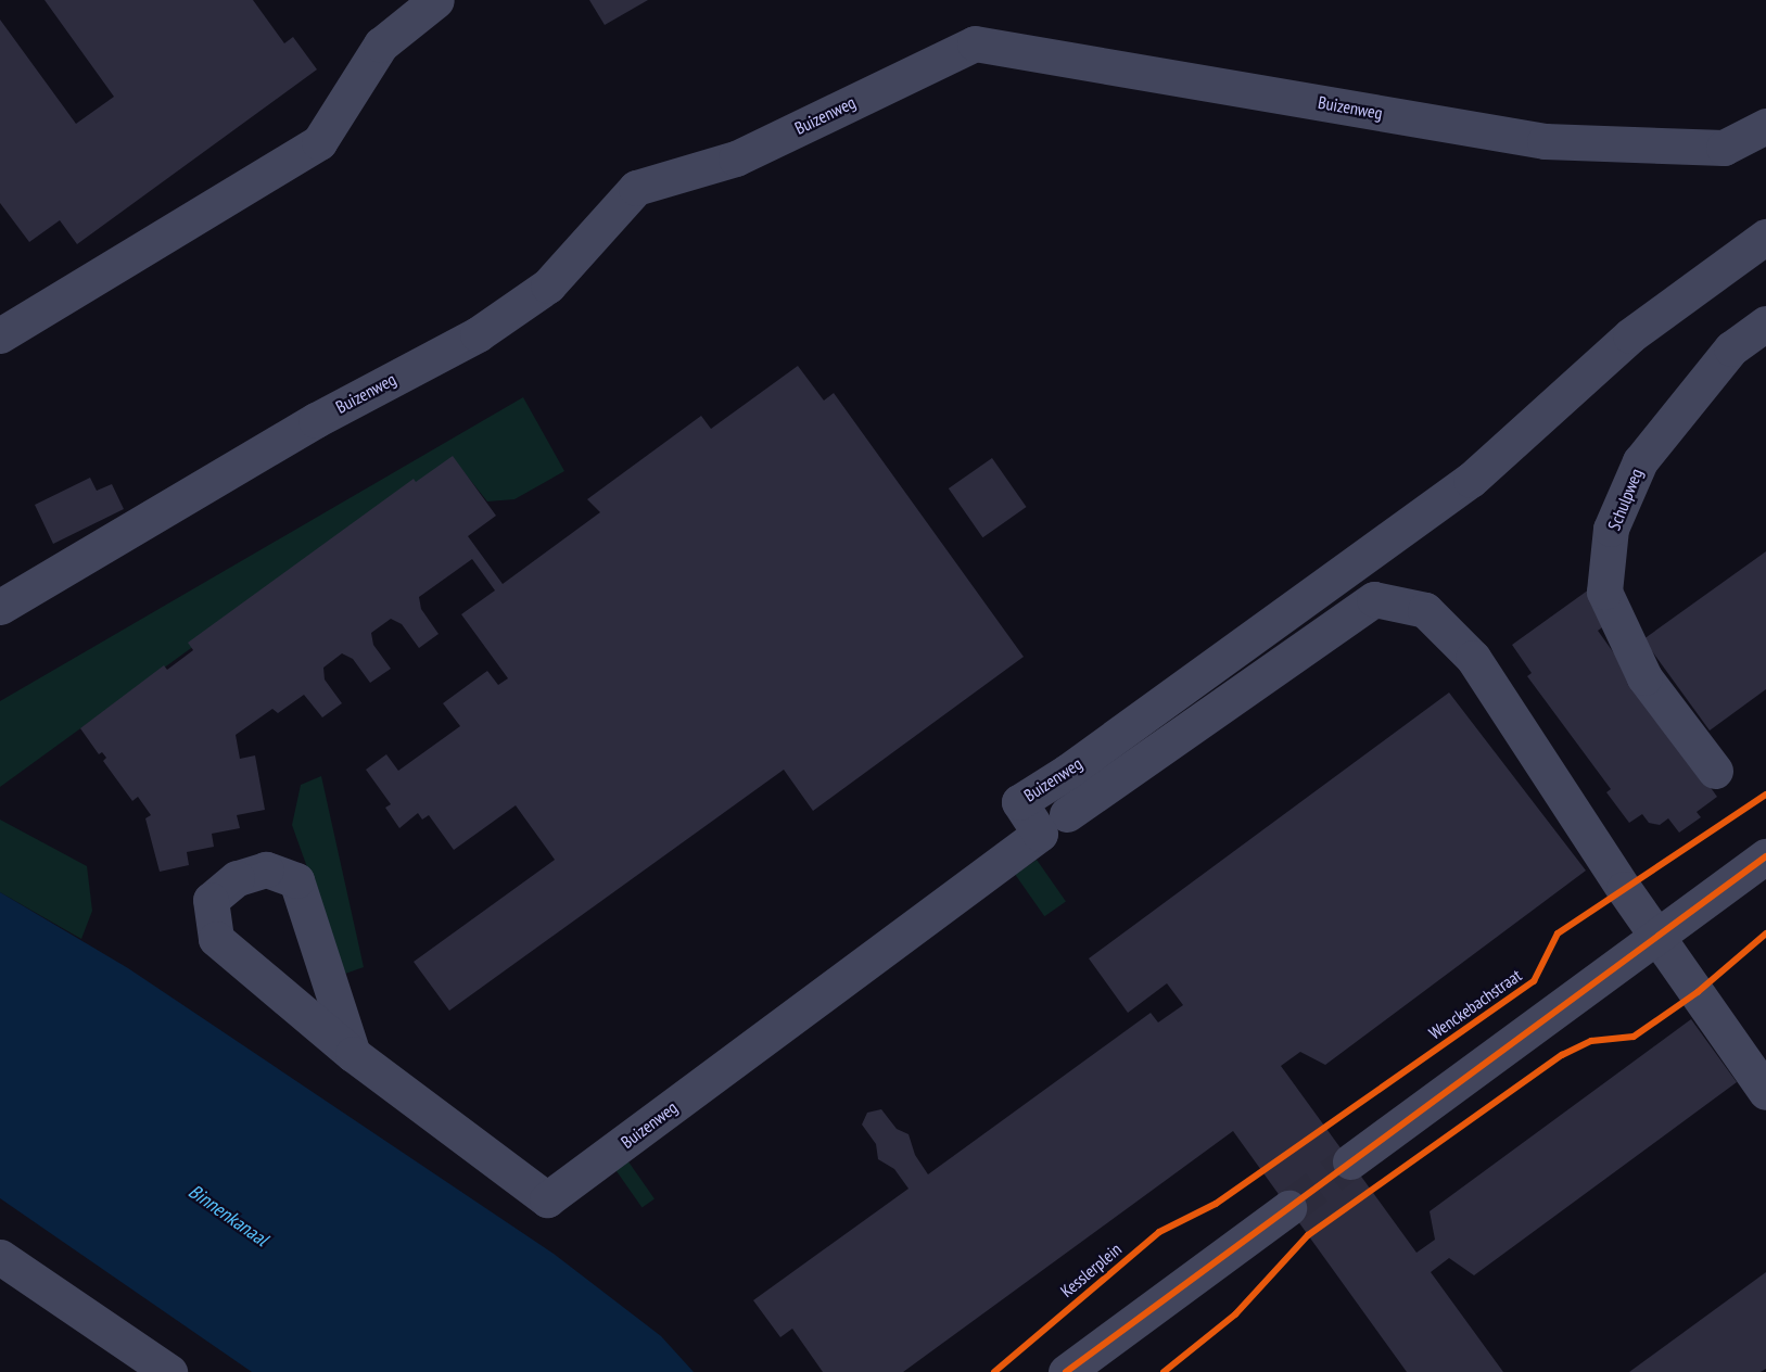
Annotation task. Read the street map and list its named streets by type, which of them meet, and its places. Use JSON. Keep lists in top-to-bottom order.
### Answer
{
  "streets": {
    "street": ["Buizenweg", "Schulpweg"],
    "cycle path": ["Wenckebachstraat"]
  },
  "water": ["Binnenkanaal"]
}
